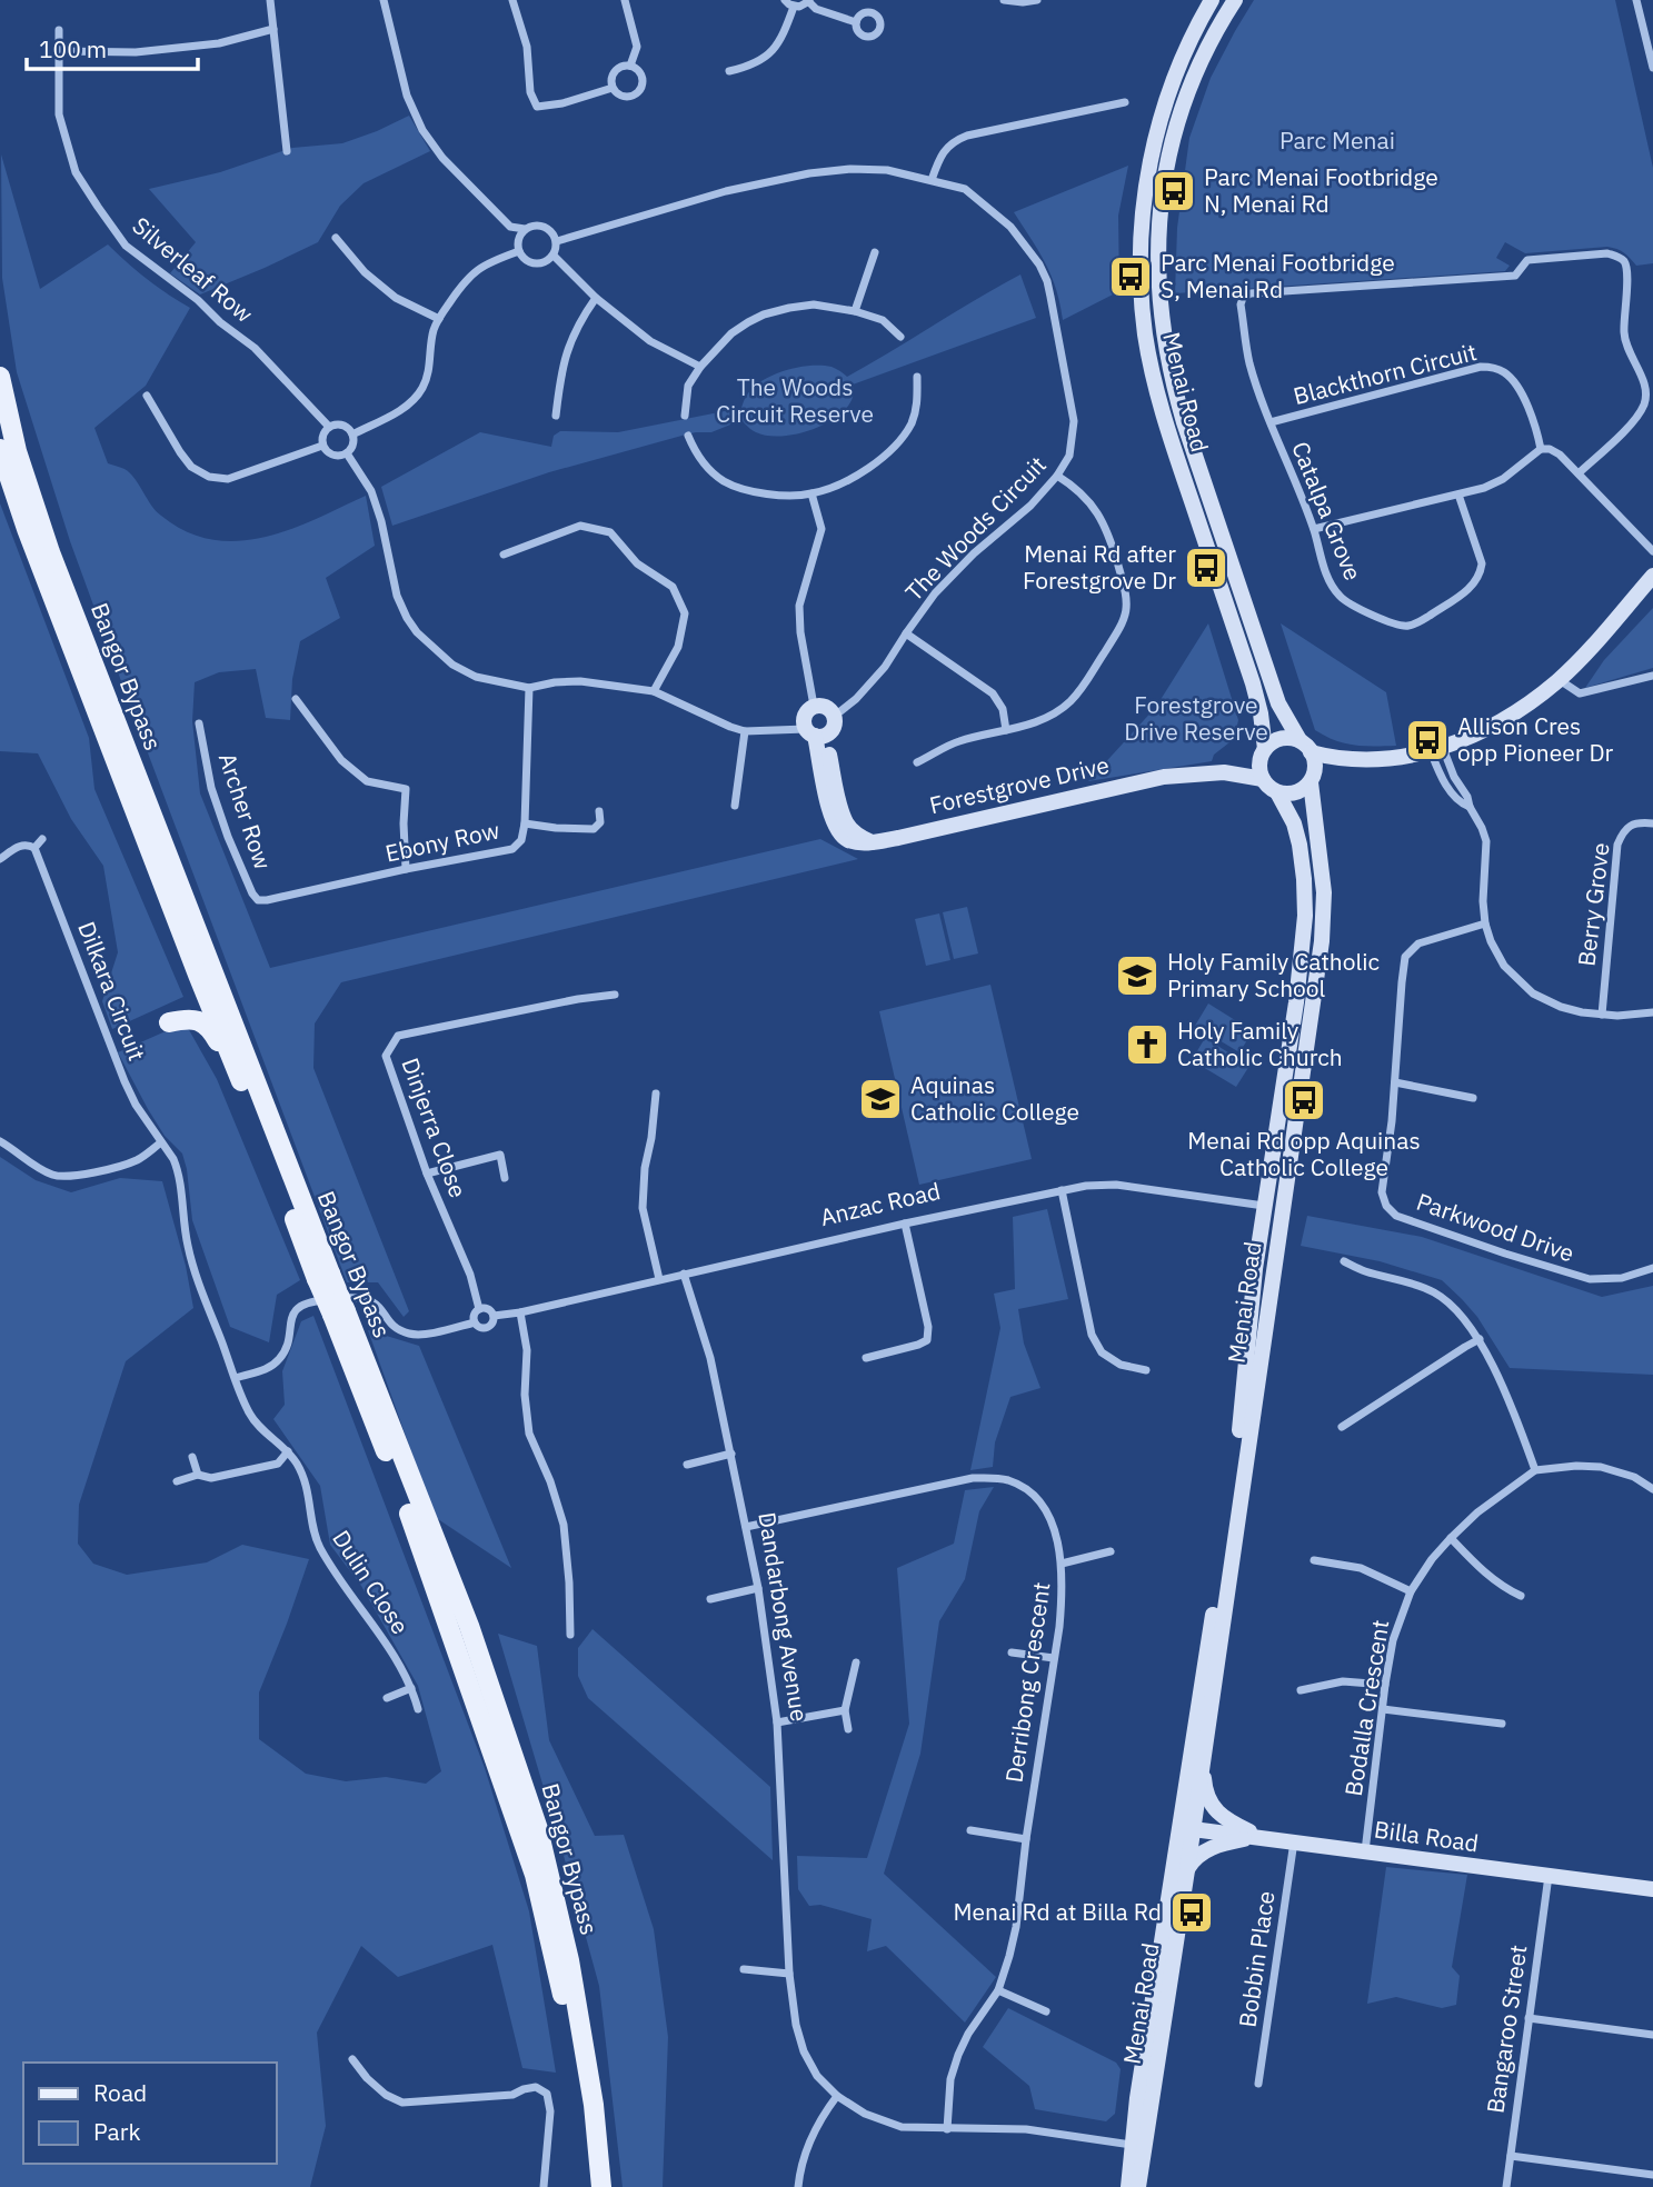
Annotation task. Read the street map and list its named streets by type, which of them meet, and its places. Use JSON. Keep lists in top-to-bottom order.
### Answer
{
  "streets": {
    "main road": [
      "Menai Road",
      "Bangor Bypass",
      "Forestgrove Drive",
      "Anzac Road",
      "Billa Road"
    ],
    "street": [
      "Silverleaf Row",
      "Blackthorn Circuit",
      "Catalpa Grove",
      "The Woods Circuit",
      "Archer Row",
      "Ebony Row",
      "Berry Grove",
      "Dilkara Circuit",
      "Dinjerra Close",
      "Parkwood Drive",
      "Dulin Close",
      "Dandarbong Avenue",
      "Derribong Crescent",
      "Bodalla Crescent",
      "Bobbin Place",
      "Bangaroo Street"
    ]
  },
  "crossings": [
    ["Blackthorn Circuit", "Catalpa Grove"],
    ["Menai Road", "Anzac Road"],
    ["Menai Road", "Dandarbong Avenue"],
    ["Menai Road", "Billa Road"],
    ["The Woods Circuit", "Forestgrove Drive"],
    ["Archer Row", "Ebony Row"],
    ["Dilkara Circuit", "Dulin Close"],
    ["Dinjerra Close", "Anzac Road"],
    ["Anzac Road", "Dandarbong Avenue"],
    ["Dandarbong Avenue", "Derribong Crescent"],
    ["Bodalla Crescent", "Billa Road"],
    ["Billa Road", "Bobbin Place"],
    ["Billa Road", "Bangaroo Street"]
  ],
  "parks": ["Parc Menai", "The Woods Circuit Reserve", "Forestgrove Drive Reserve"],
  "places": {
    "bus stop": [
      "Parc Menai Footbridge N, Menai Rd",
      "Parc Menai Footbridge S, Menai Rd",
      "Menai Rd after Forestgrove Dr",
      "Allison Cres opp Pioneer Dr",
      "Menai Rd opp Aquinas Catholic College",
      "Menai Rd at Billa Rd"
    ],
    "school or university": ["Holy Family Catholic Primary School", "Aquinas Catholic College"],
    "church": ["Holy Family Catholic Church"]
  },
  "legend": ["Road", "Park"],
  "scale_bar": "100 m"
}
